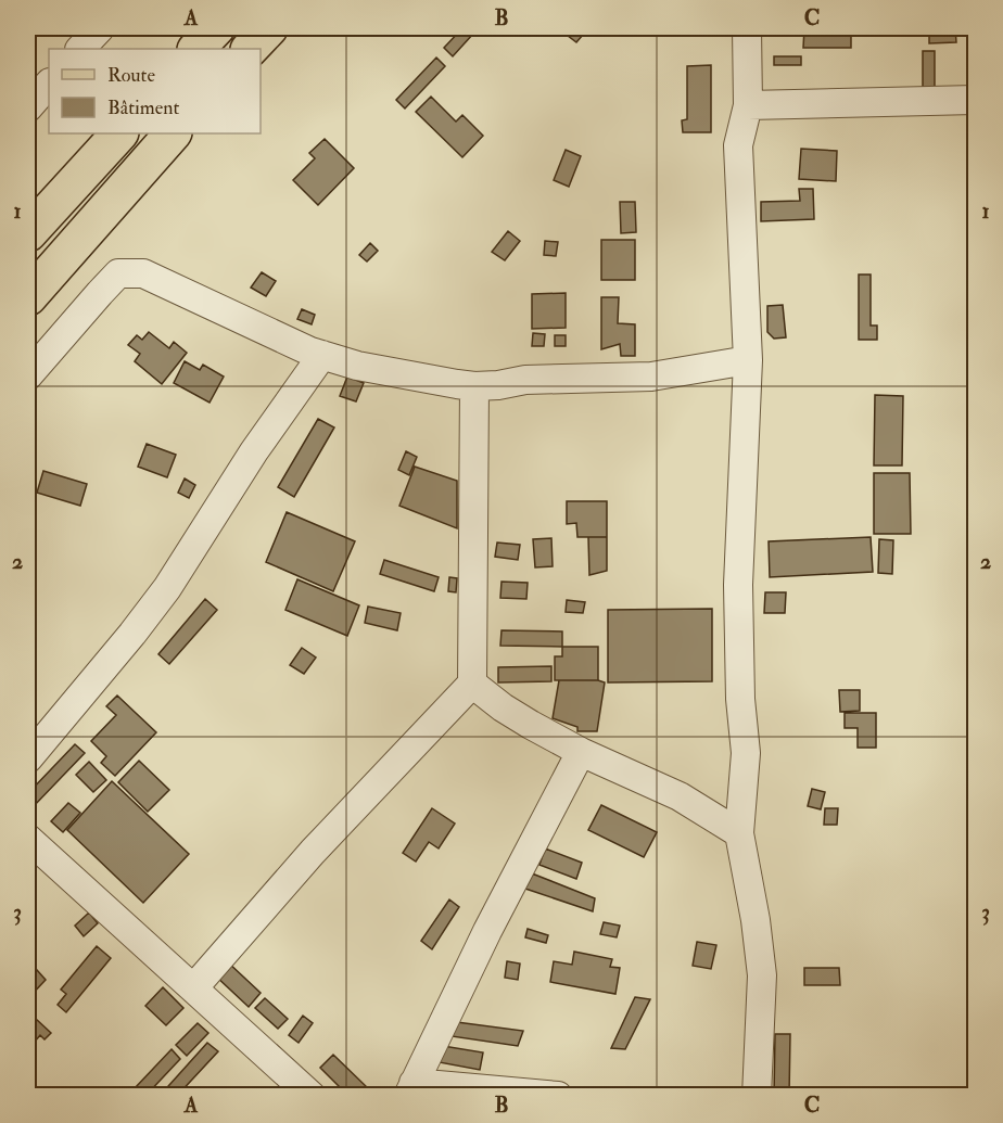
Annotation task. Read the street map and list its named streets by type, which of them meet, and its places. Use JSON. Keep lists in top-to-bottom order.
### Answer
{
  "legend": ["Route", "Bâtiment"],
  "grid": {
    "columns": ["A", "B", "C"],
    "rows": ["1", "2", "3"]
  }
}
